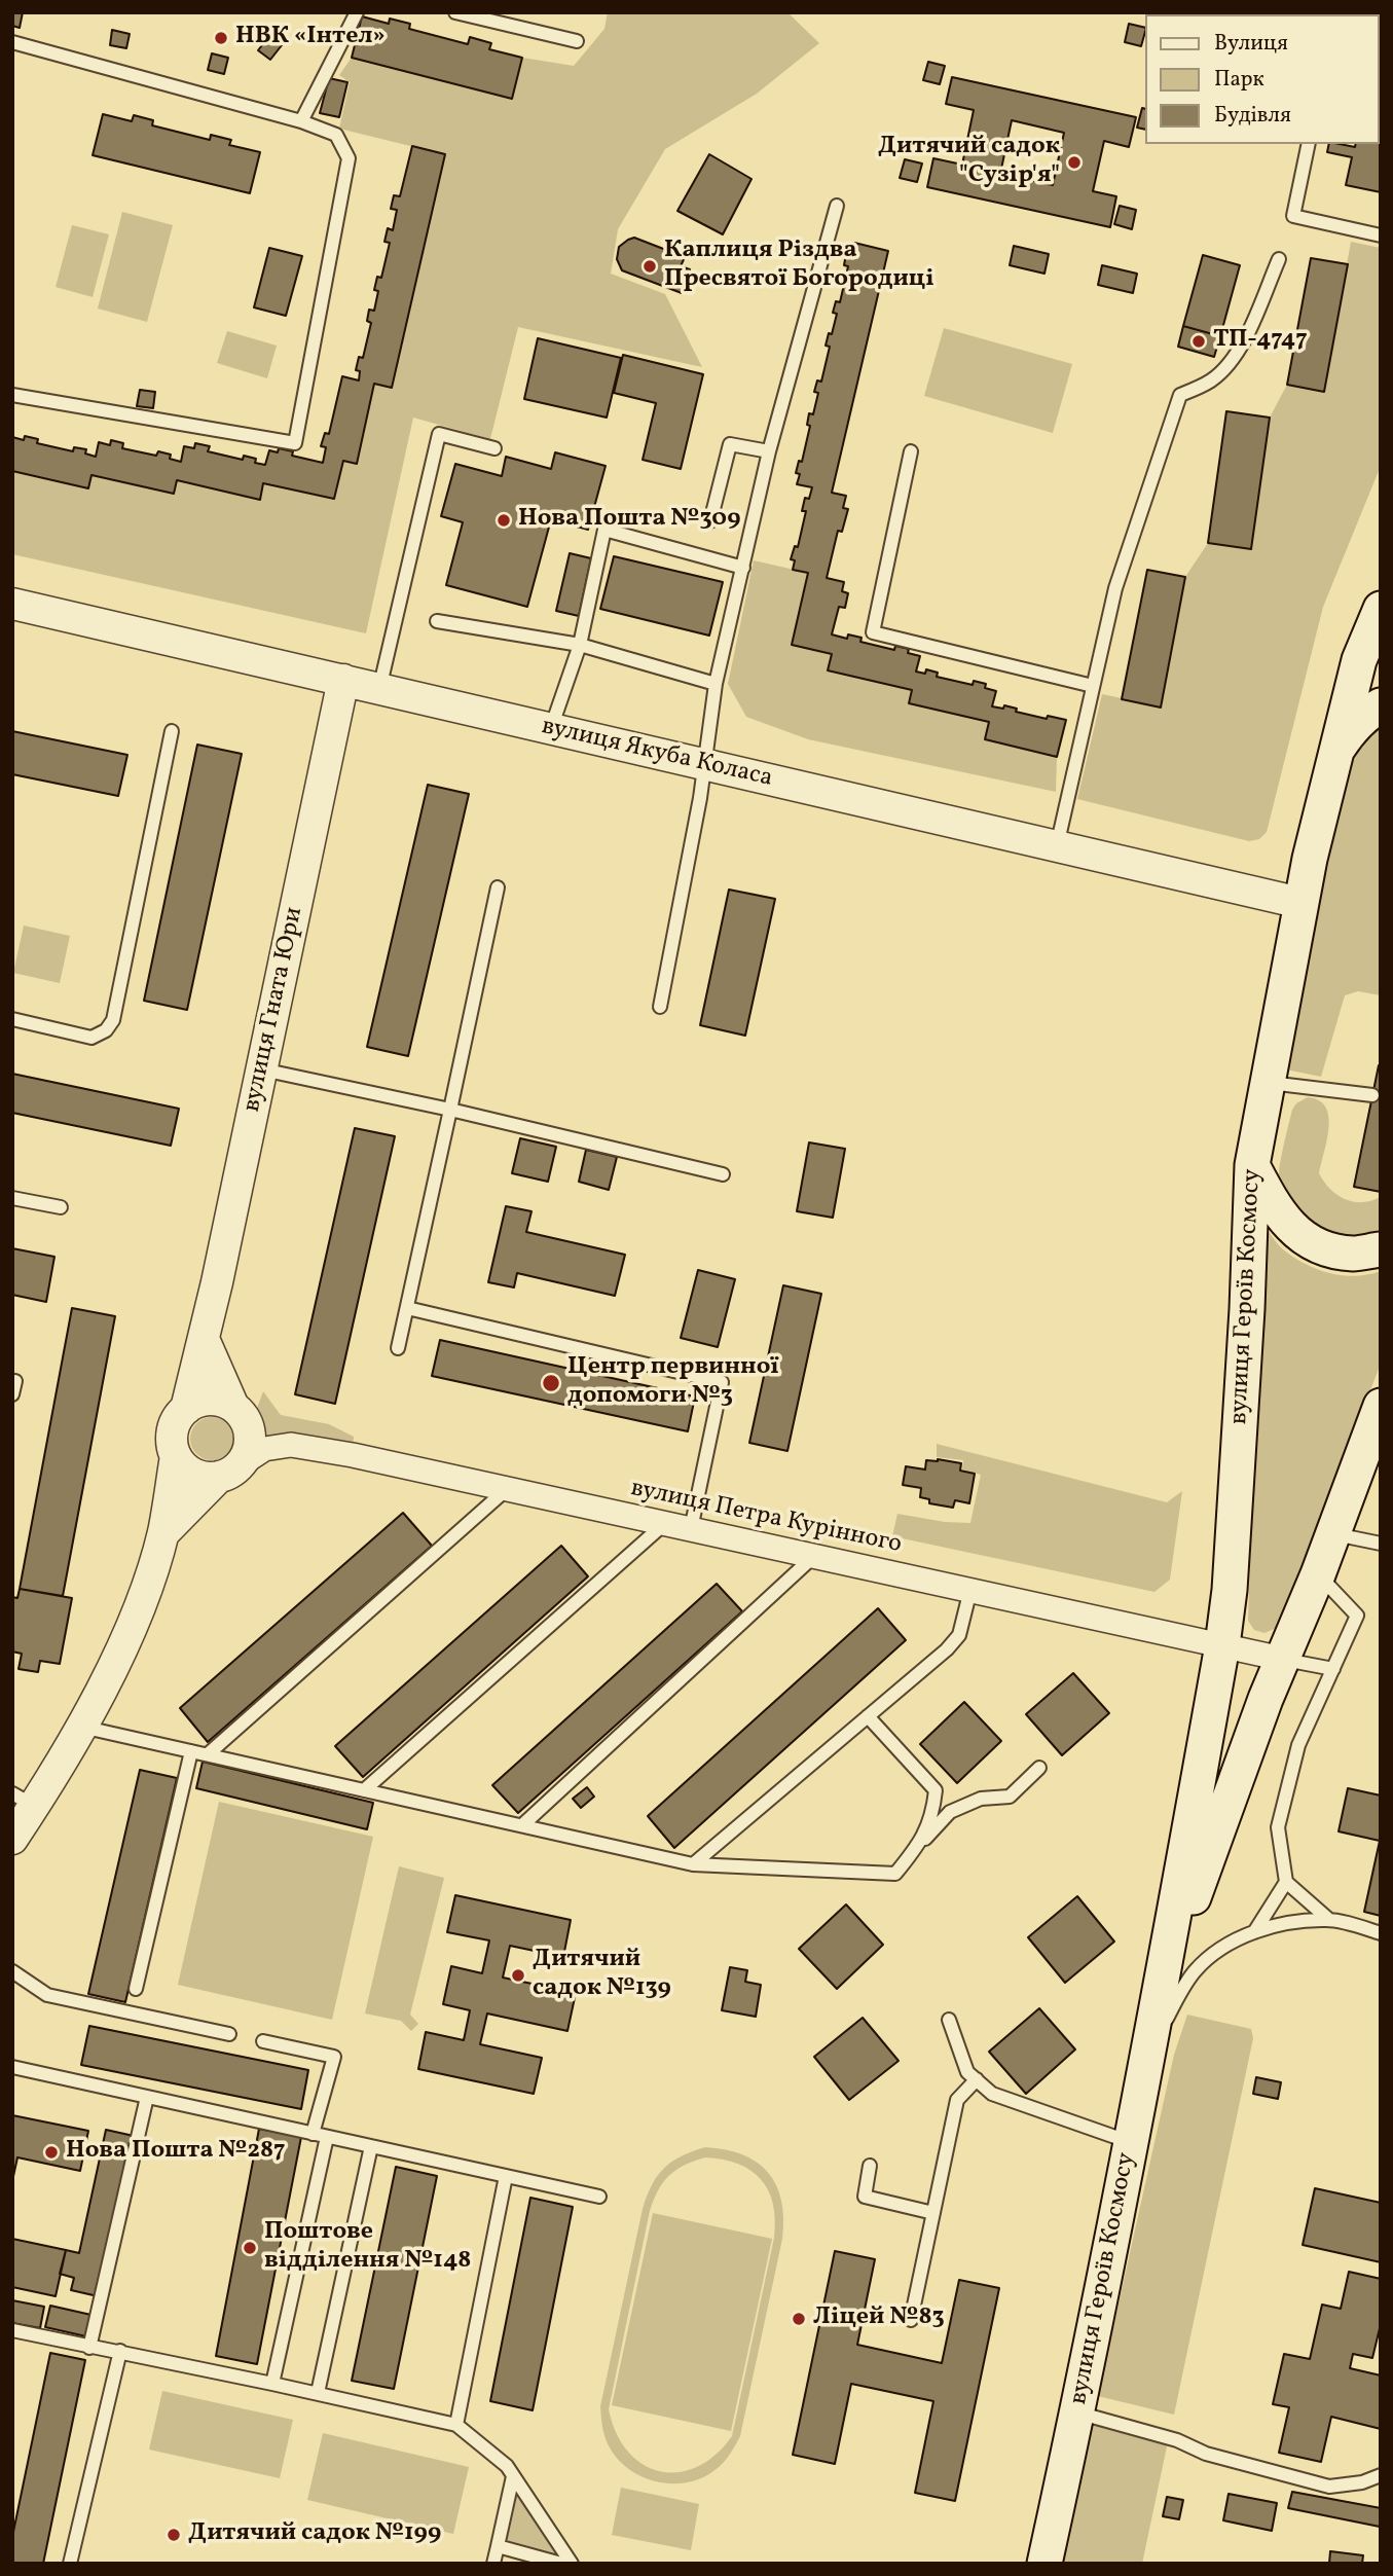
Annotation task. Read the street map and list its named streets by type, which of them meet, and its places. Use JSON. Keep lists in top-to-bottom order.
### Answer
{
  "streets": {
    "main road": ["вулиця Героїв Космосу"],
    "street": ["вулиця Якуба Коласа", "вулиця Гната Юри", "вулиця Петра Курінного"]
  },
  "crossings": [
    ["вулиця Якуба Коласа", "вулиця Гната Юри"],
    ["вулиця Якуба Коласа", "вулиця Героїв Космосу"],
    ["вулиця Гната Юри", "вулиця Петра Курінного"],
    ["вулиця Героїв Космосу", "вулиця Петра Курінного"]
  ],
  "places": [
    "НВК «Інтел»",
    "Дитячий садок \"Сузір'я\"",
    "Каплиця Різдва Пресвятої Богородиці",
    "ТП-4747",
    "Нова Пошта №309",
    "Центр первинної допомоги №3",
    "Дитячий садок №139",
    "Нова Пошта №287",
    "Поштове відділення №148",
    "Ліцей №83",
    "Дитячий садок №199"
  ],
  "legend": ["Вулиця", "Парк", "Будівля"]
}
